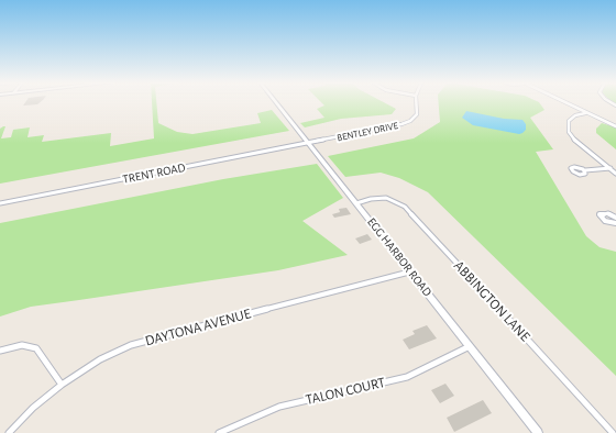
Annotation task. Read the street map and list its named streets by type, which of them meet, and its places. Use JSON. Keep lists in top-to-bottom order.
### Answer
{
  "streets": {
    "main road": ["EGG HARBOR ROAD"],
    "street": [
      "BENTLEY DRIVE",
      "TRENT ROAD",
      "ABBINGTON LANE",
      "DAYTONA AVENUE",
      "TALON COURT"
    ]
  },
  "crossings": [
    ["BENTLEY DRIVE", "TRENT ROAD"],
    ["BENTLEY DRIVE", "EGG HARBOR ROAD"],
    ["TRENT ROAD", "EGG HARBOR ROAD"],
    ["EGG HARBOR ROAD", "ABBINGTON LANE"],
    ["EGG HARBOR ROAD", "DAYTONA AVENUE"],
    ["EGG HARBOR ROAD", "TALON COURT"]
  ]
}
